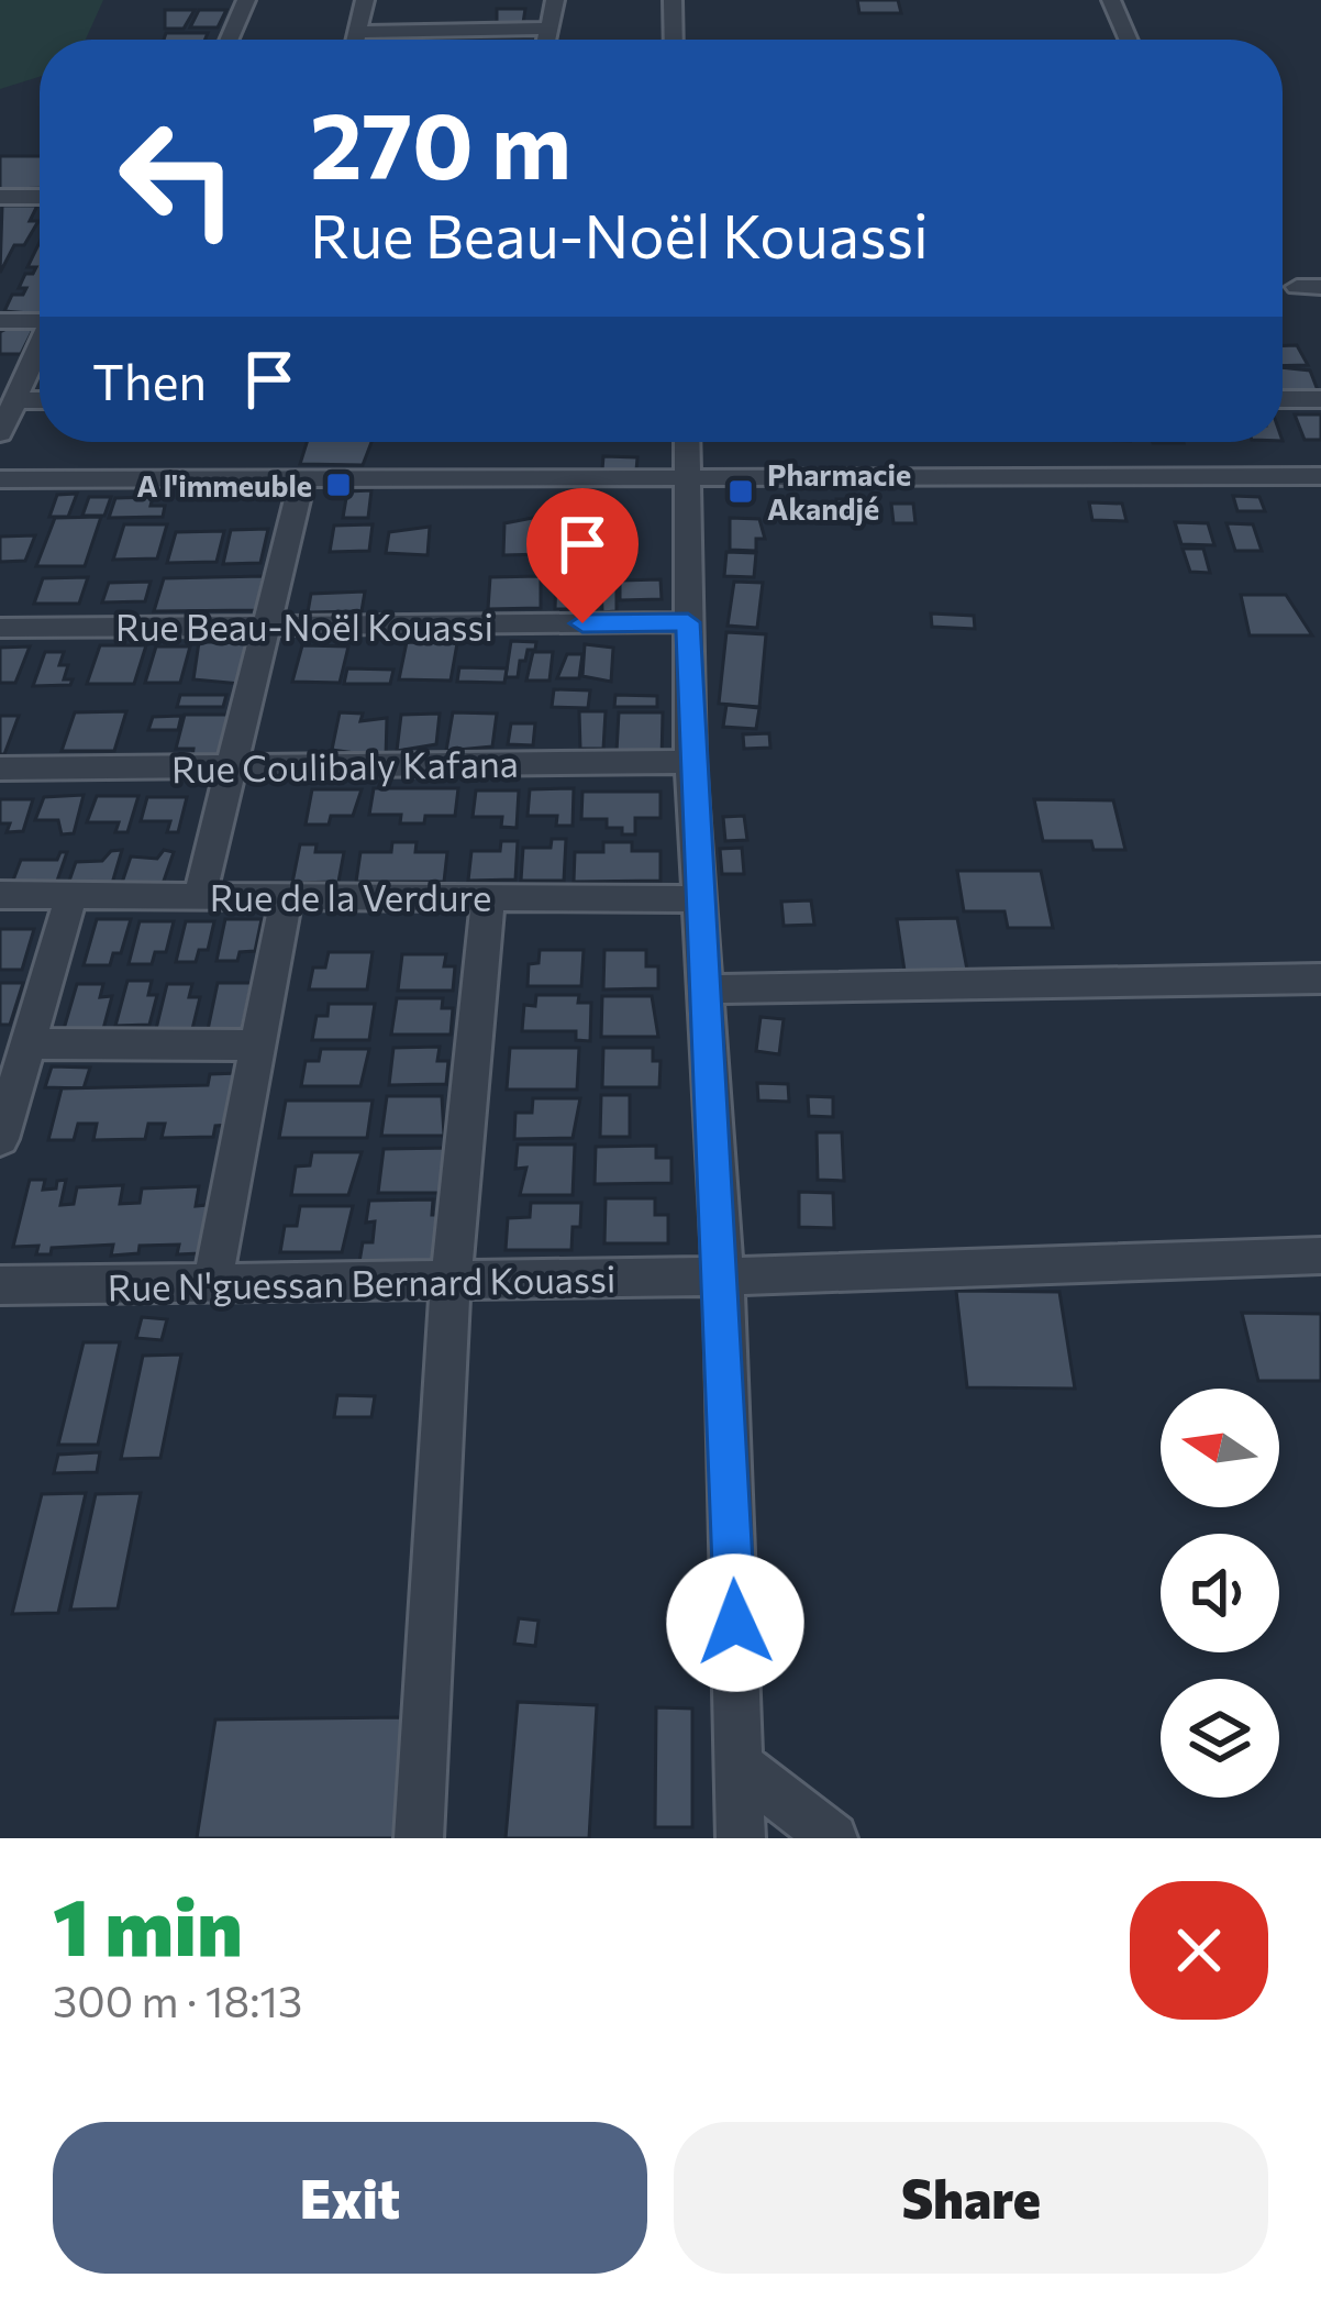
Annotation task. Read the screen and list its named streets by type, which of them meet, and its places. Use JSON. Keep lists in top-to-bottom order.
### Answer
{
  "streets": {
    "street": [
      "Rue Beau-Noël Kouassi",
      "Rue Coulibaly Kafana",
      "Rue de la Verdure",
      "Rue N'guessan Bernard Kouassi"
    ]
  },
  "places": {
    "transit": ["A l'immeuble", "Pharmacie Akandjé"]
  },
  "north": "left",
  "page": {
    "turn": ["270 m", "Rue Beau-Noël Kouassi"],
    "then": "Then",
    "heading": ["1 min", "300 m · 18:13"],
    "buttons": ["Exit", "Share"]
  }
}
